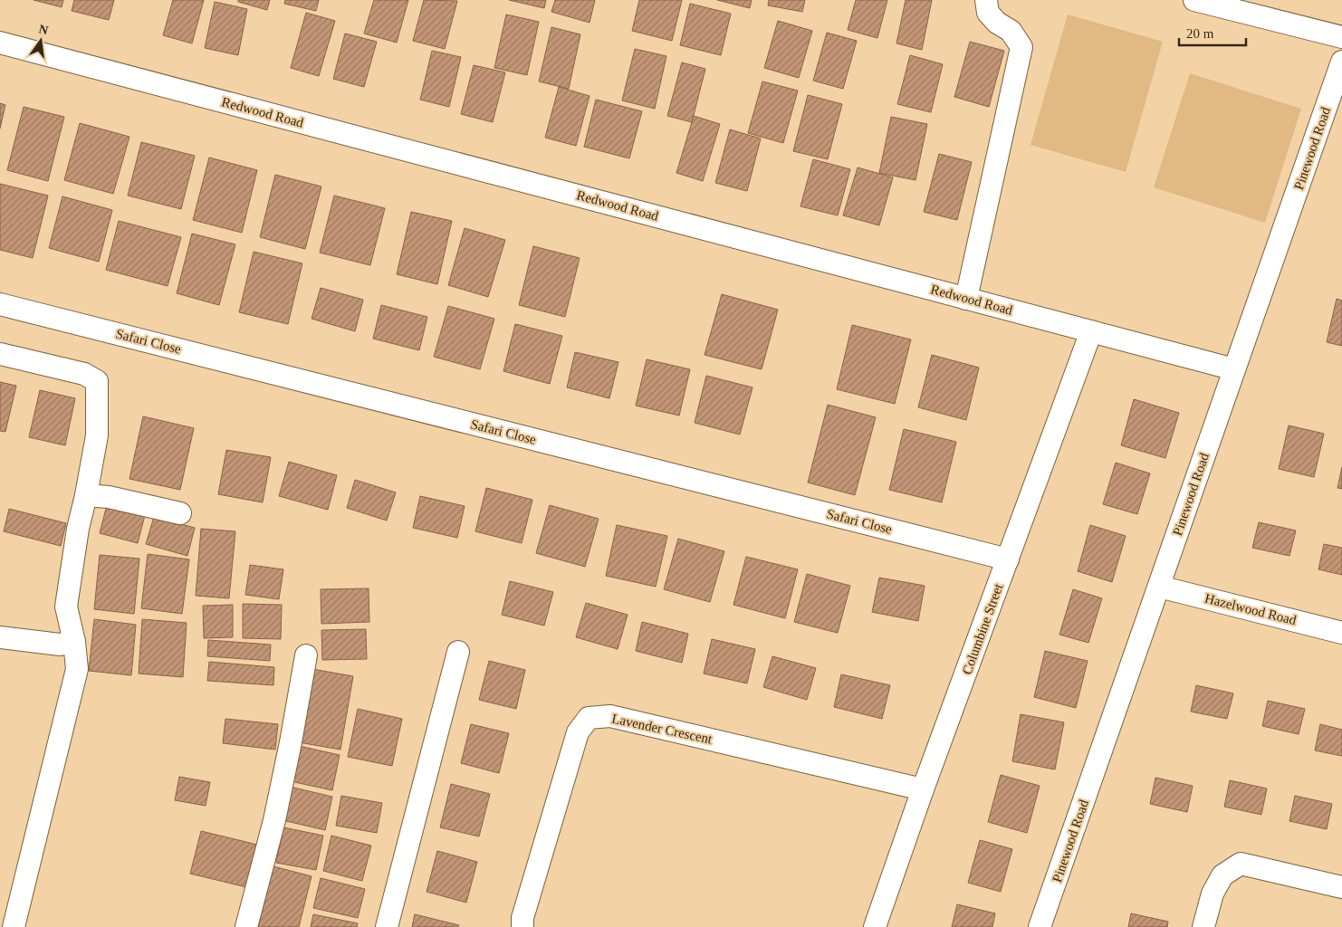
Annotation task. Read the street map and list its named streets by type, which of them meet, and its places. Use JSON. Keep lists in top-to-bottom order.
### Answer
{
  "streets": {
    "street": [
      "Redwood Road",
      "Pinewood Road",
      "Safari Close",
      "Hazelwood Road",
      "Columbine Street",
      "Lavender Crescent"
    ]
  },
  "crossings": [
    ["Redwood Road", "Pinewood Road"],
    ["Redwood Road", "Columbine Street"],
    ["Pinewood Road", "Hazelwood Road"],
    ["Safari Close", "Columbine Street"],
    ["Columbine Street", "Lavender Crescent"]
  ],
  "scale_bar": "20 m",
  "north": "top"
}
